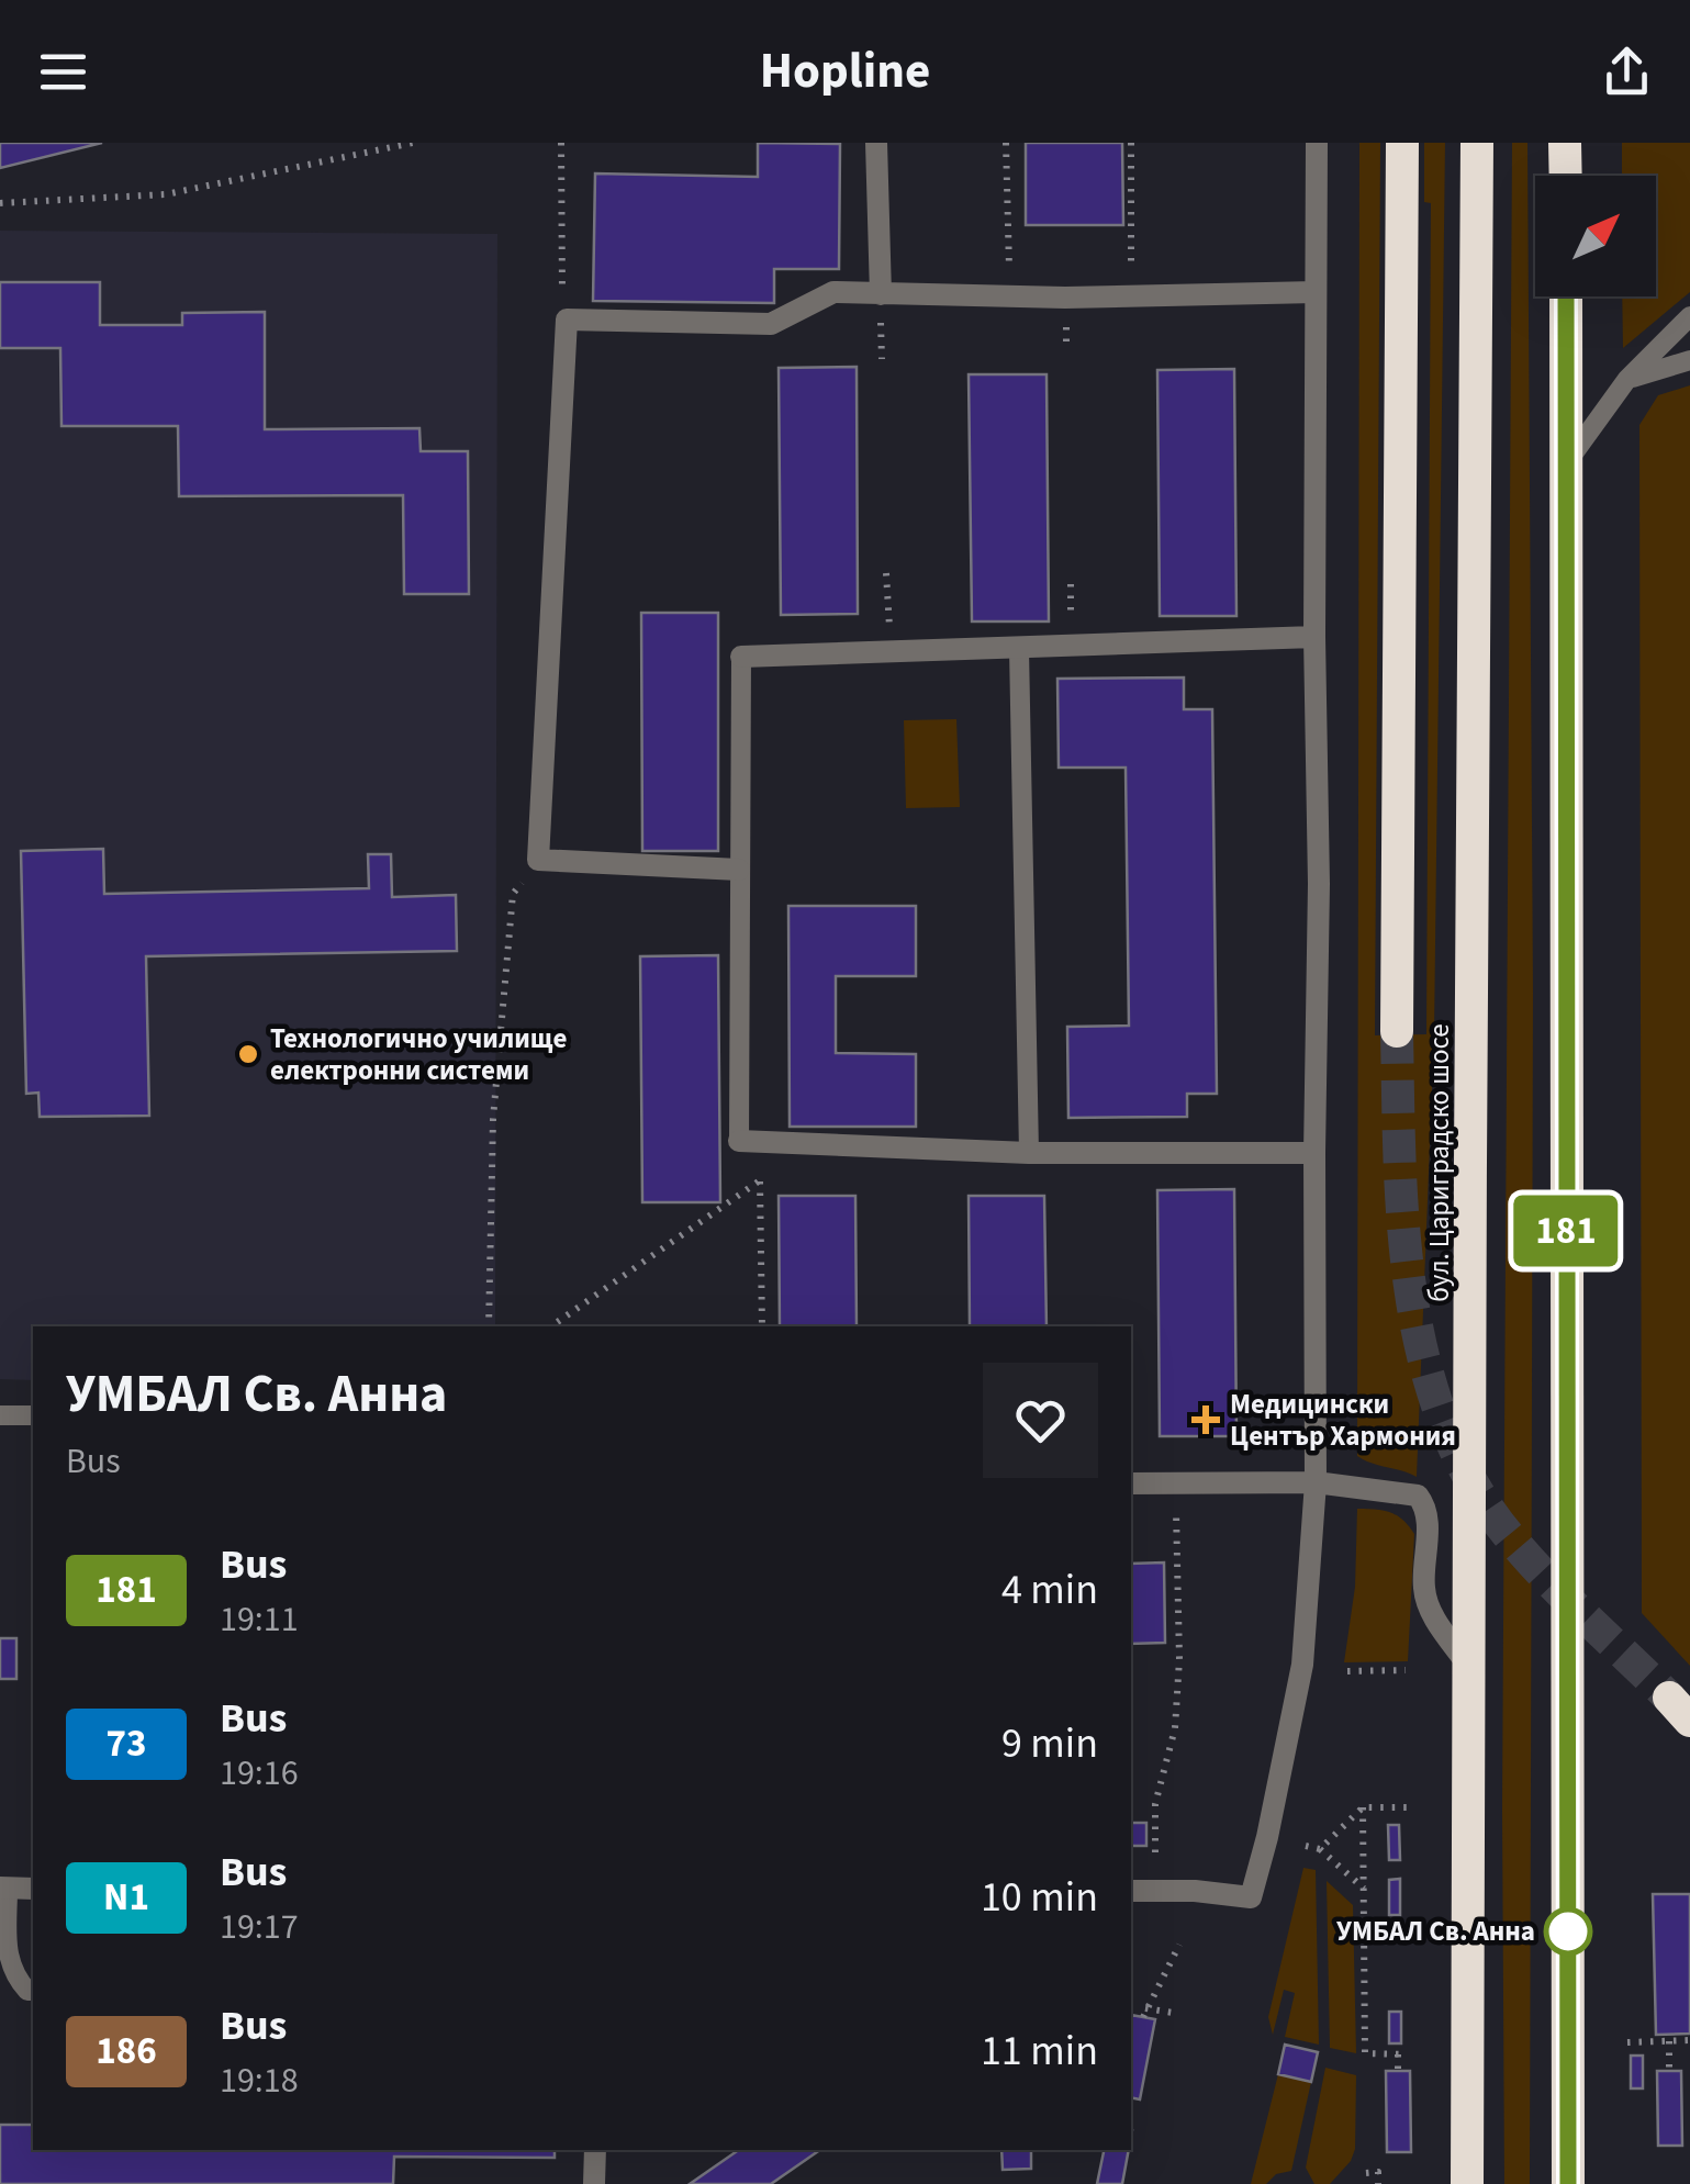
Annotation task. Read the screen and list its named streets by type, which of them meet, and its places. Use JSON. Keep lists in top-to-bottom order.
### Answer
{
  "streets": {
    "highway": ["бул. Цариградско шосе"]
  },
  "places": {
    "other": ["Технологично училище електронни системи", "УМБАЛ Св. Анна"],
    "health": ["Медицински Център Хармония"]
  },
  "lines": ["bus line 181"],
  "north": "top right",
  "page": {
    "header": "Hopline",
    "on_map": "181",
    "heading": ["УМБАЛ Св. Анна", "Bus"],
    "list": [
      {
        "mark": "181",
        "name": "Bus",
        "note": "19:11",
        "value": "4 min"
      },
      {
        "mark": "73",
        "name": "Bus",
        "note": "19:16",
        "value": "9 min"
      },
      {
        "mark": "N1",
        "name": "Bus",
        "note": "19:17",
        "value": "10 min"
      },
      {
        "mark": "186",
        "name": "Bus",
        "note": "19:18",
        "value": "11 min"
      }
    ]
  }
}
